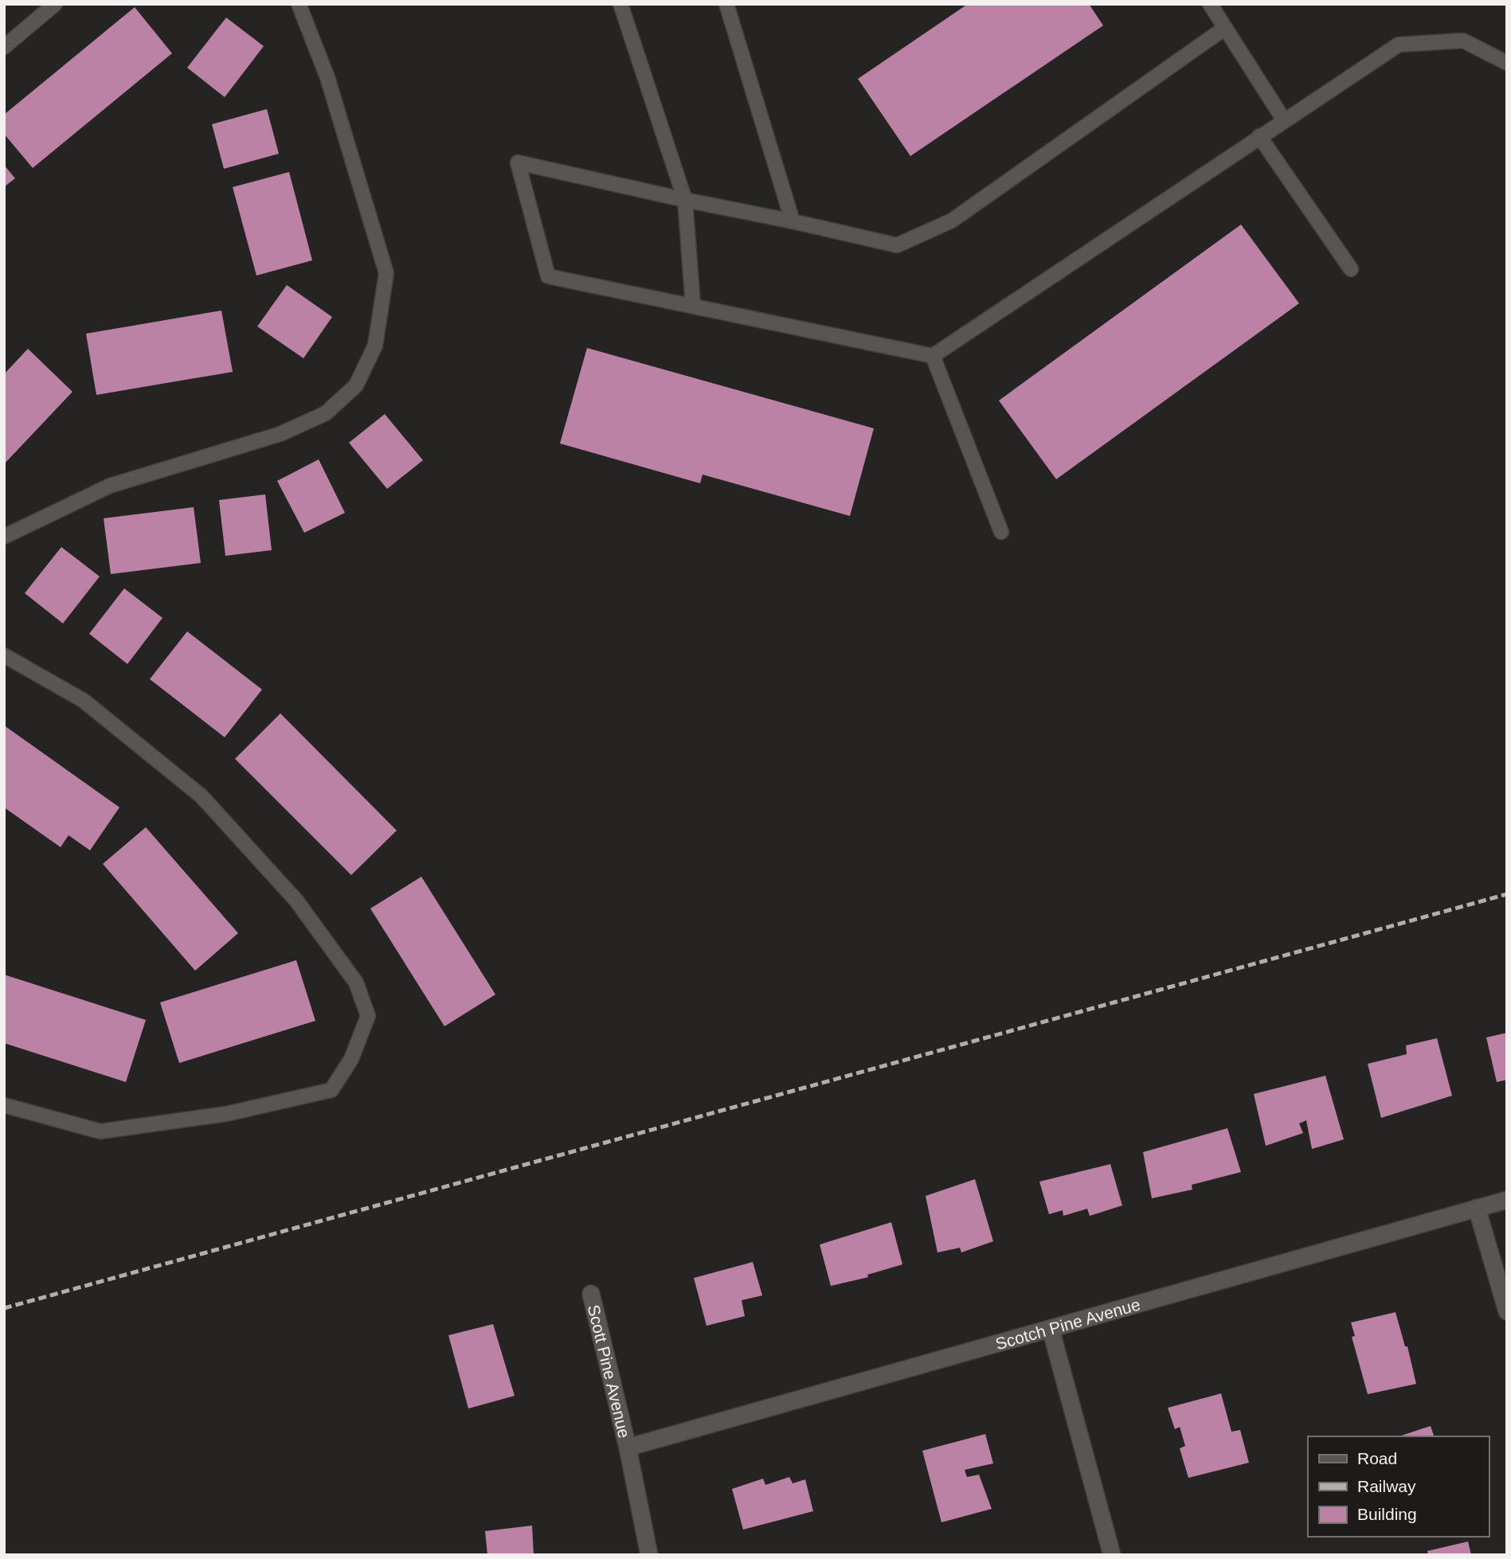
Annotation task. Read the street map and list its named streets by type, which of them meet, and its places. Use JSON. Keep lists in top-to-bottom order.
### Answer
{
  "streets": {
    "street": ["Scotch Pine Avenue", "Scott Pine Avenue"]
  },
  "crossings": [
    ["Scotch Pine Avenue", "Scott Pine Avenue"]
  ],
  "legend": ["Road", "Railway", "Building"]
}
